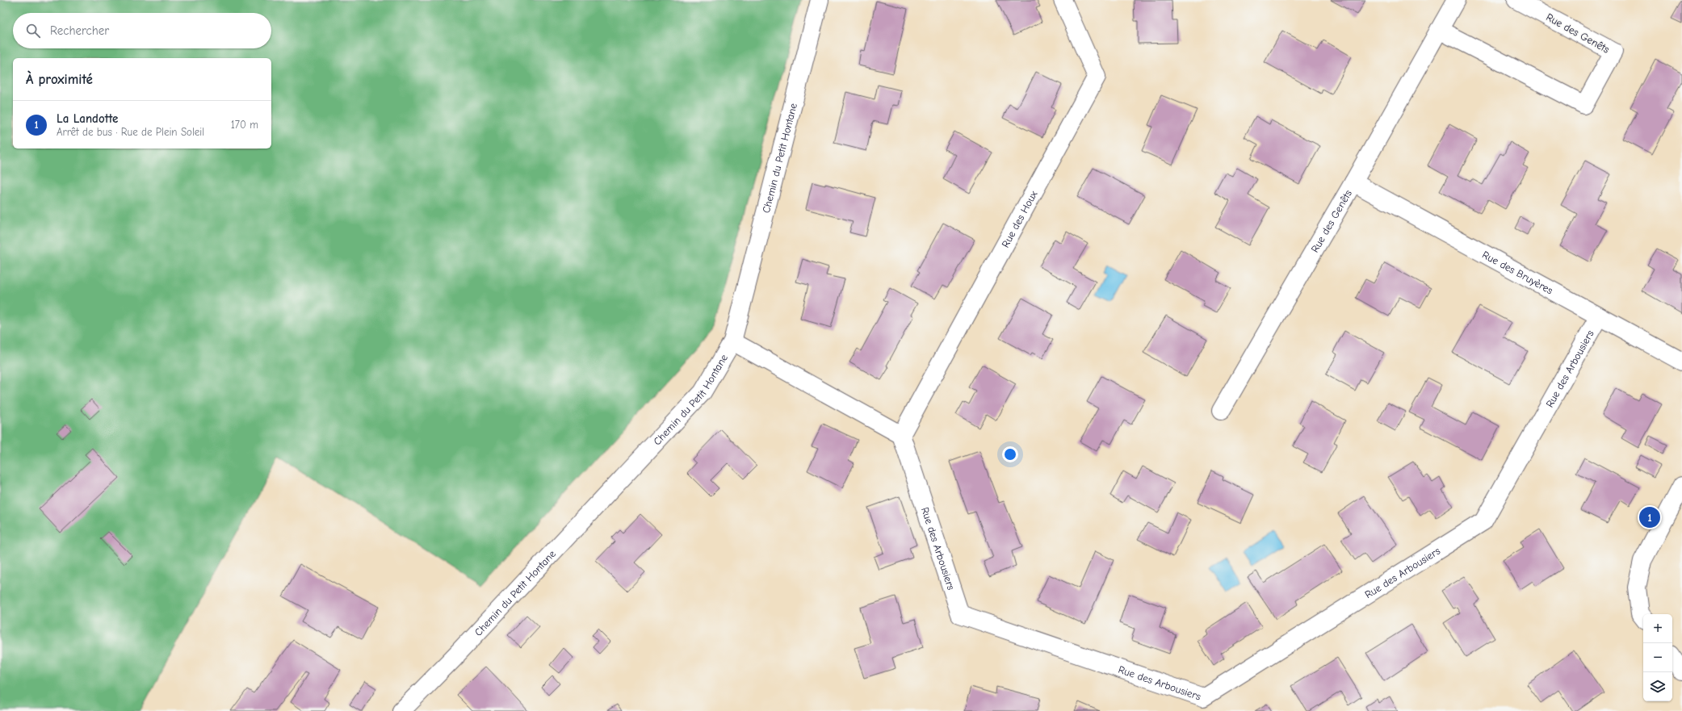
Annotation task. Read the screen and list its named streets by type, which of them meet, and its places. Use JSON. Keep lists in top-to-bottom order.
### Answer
{
  "streets": {
    "street": [
      "Rue des Genêts",
      "Chemin du Petit Hontane",
      "Rue des Houx",
      "Rue des Bruyères",
      "Rue des Arbousiers"
    ]
  },
  "crossings": [
    ["Rue des Genêts", "Rue des Bruyères"],
    ["Rue des Houx", "Rue des Arbousiers"],
    ["Rue des Bruyères", "Rue des Arbousiers"]
  ],
  "page": {
    "search": "Rechercher",
    "heading": "À proximité",
    "list": [
      {
        "mark": "1",
        "name": "La Landotte",
        "note": "Arrêt de bus · Rue de Plein Soleil",
        "value": "170 m"
      }
    ],
    "pins": "1",
    "map_buttons": ["+", "−"]
  }
}
